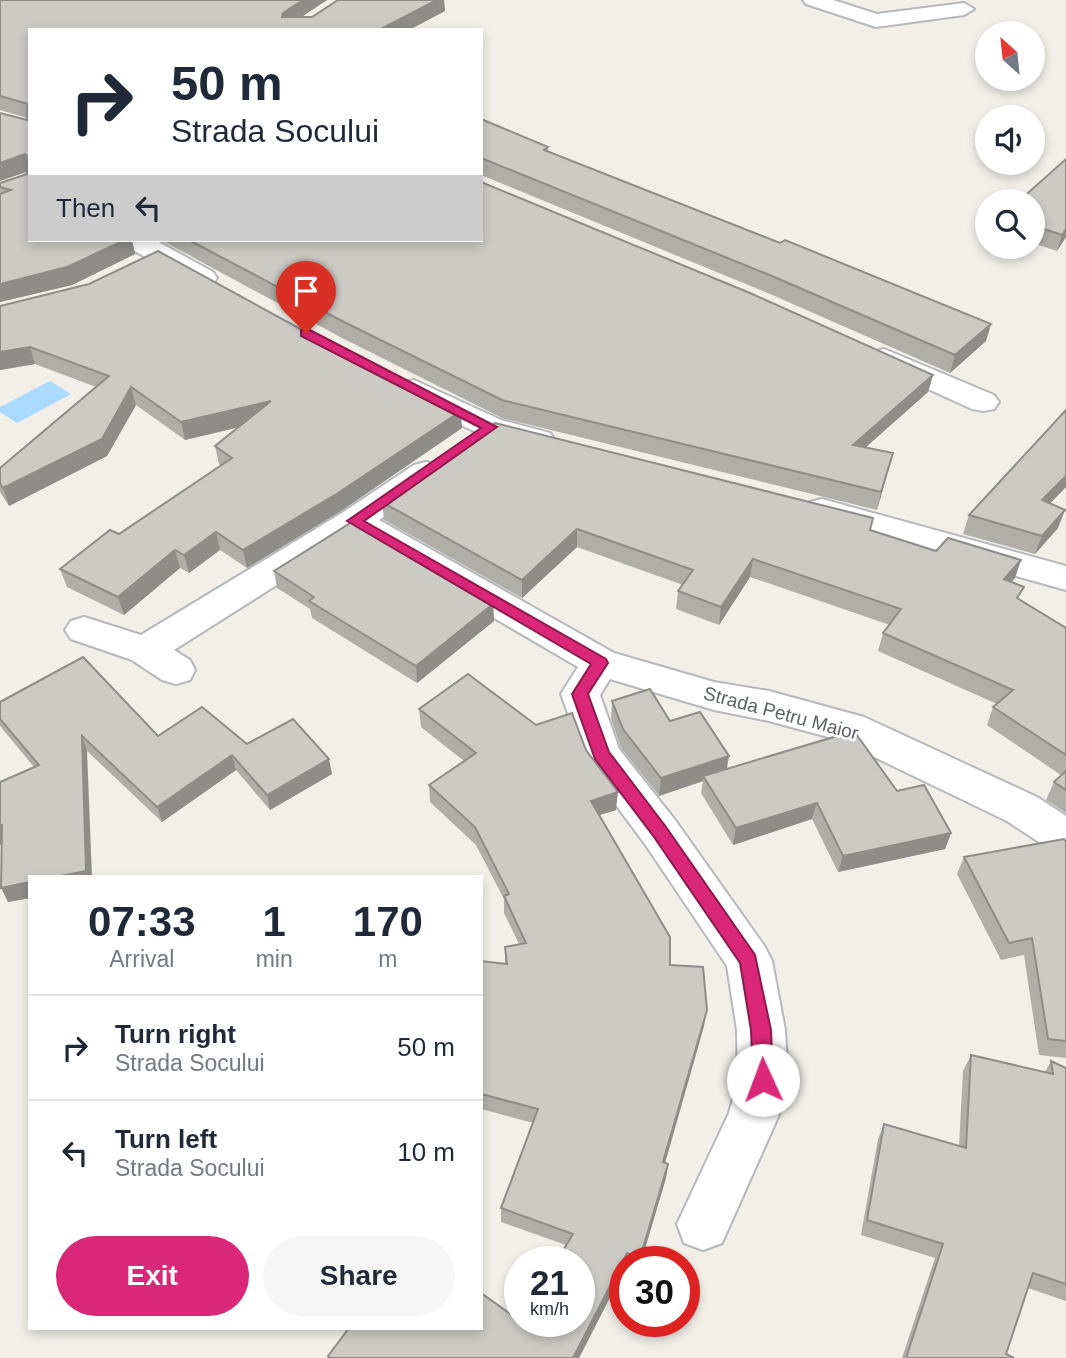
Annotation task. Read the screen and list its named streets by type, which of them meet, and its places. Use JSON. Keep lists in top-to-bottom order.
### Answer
{
  "streets": {
    "street": ["Strada Petru Maior"]
  },
  "north": "top left",
  "page": {
    "turn": ["50 m", "Strada Socului"],
    "then": "Then",
    "eta": [
      "07:33",
      "Arrival",
      "1",
      "min",
      "170",
      "m"
    ],
    "list": [
      {
        "name": "Turn right",
        "note": "Strada Socului",
        "value": "50 m"
      },
      {
        "name": "Turn left",
        "note": "Strada Socului",
        "value": "10 m"
      }
    ],
    "buttons": ["Exit", "Share"],
    "speed": "21 km/h",
    "limit": "30"
  }
}
